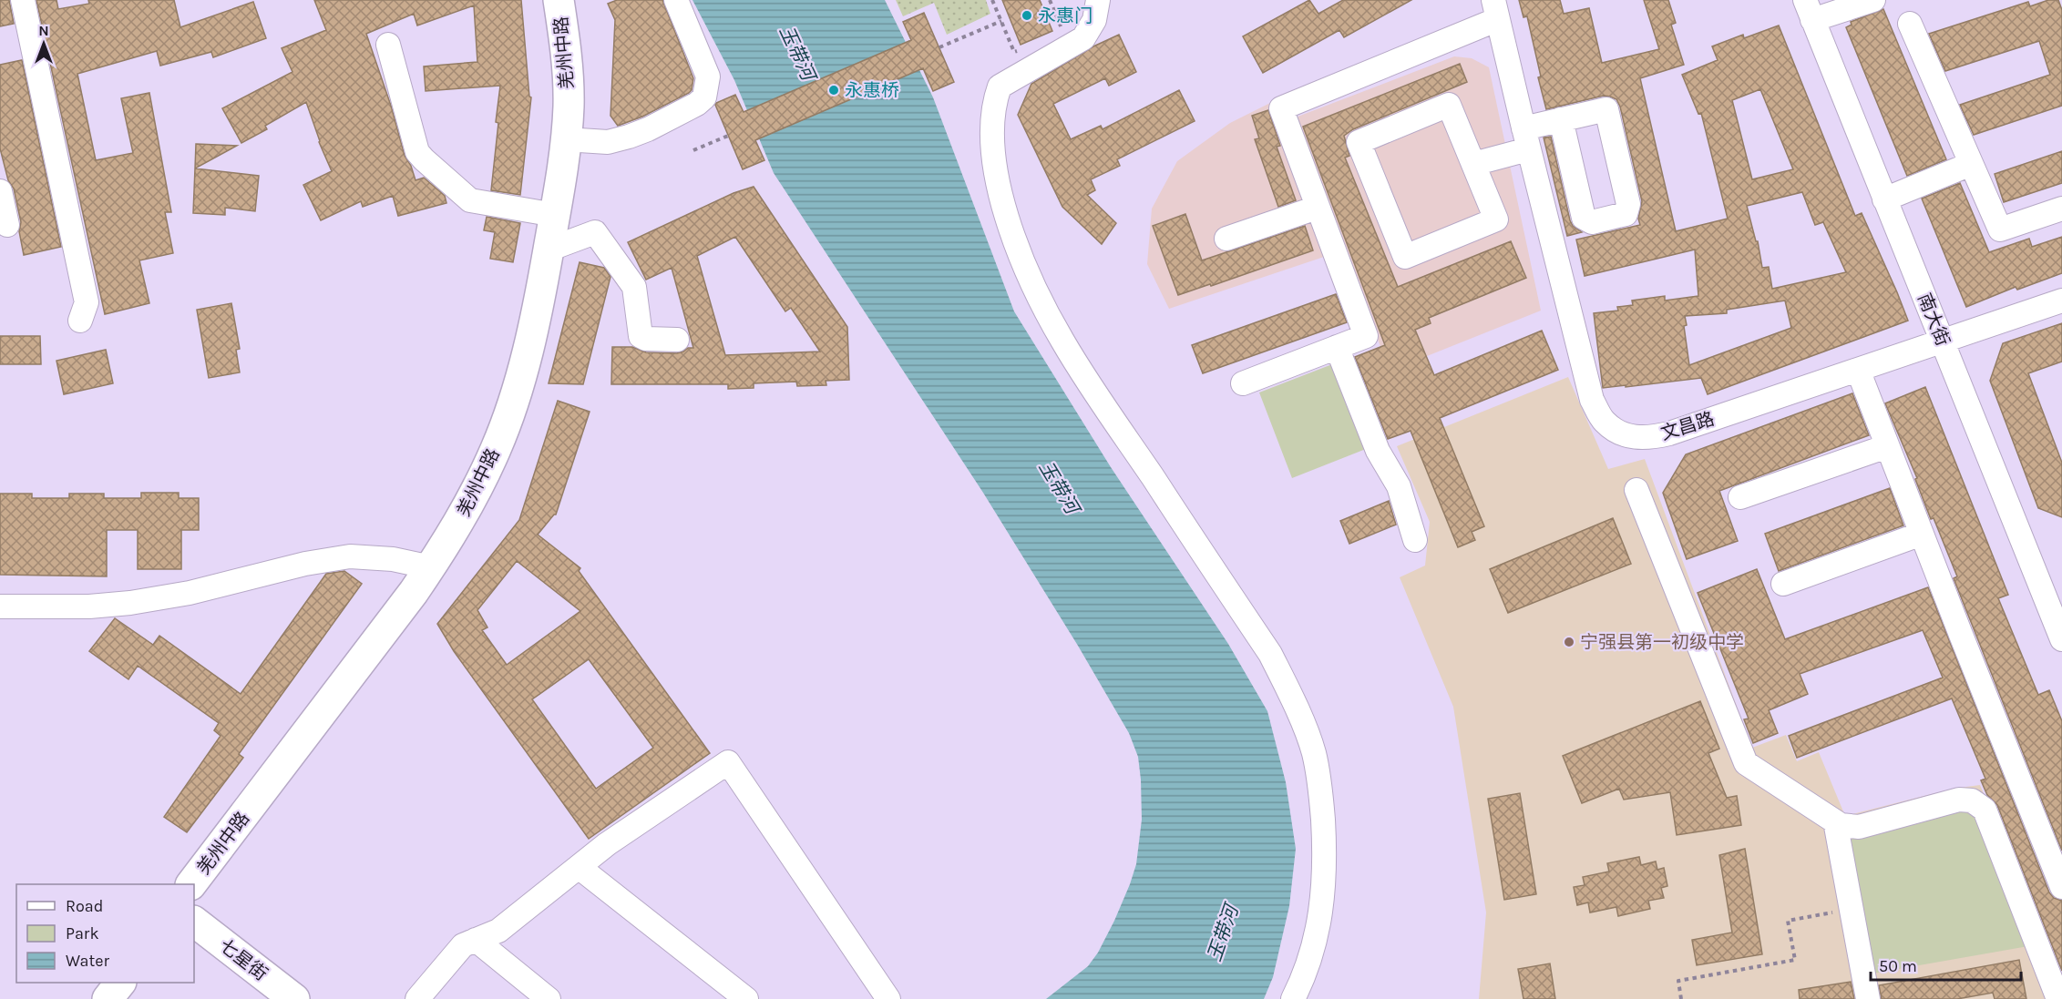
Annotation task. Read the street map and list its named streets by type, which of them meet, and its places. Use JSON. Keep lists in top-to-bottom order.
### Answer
{
  "streets": {
    "main road": ["羌州中路", "七星街"],
    "street": ["南大街", "文昌路"]
  },
  "crossings": [
    ["南大街", "文昌路"]
  ],
  "water": ["玉带河"],
  "places": ["永惠门", "永惠桥", "宁强县第一初级中学"],
  "legend": ["Road", "Park", "Water"],
  "scale_bar": "50 m",
  "north": "top"
}
